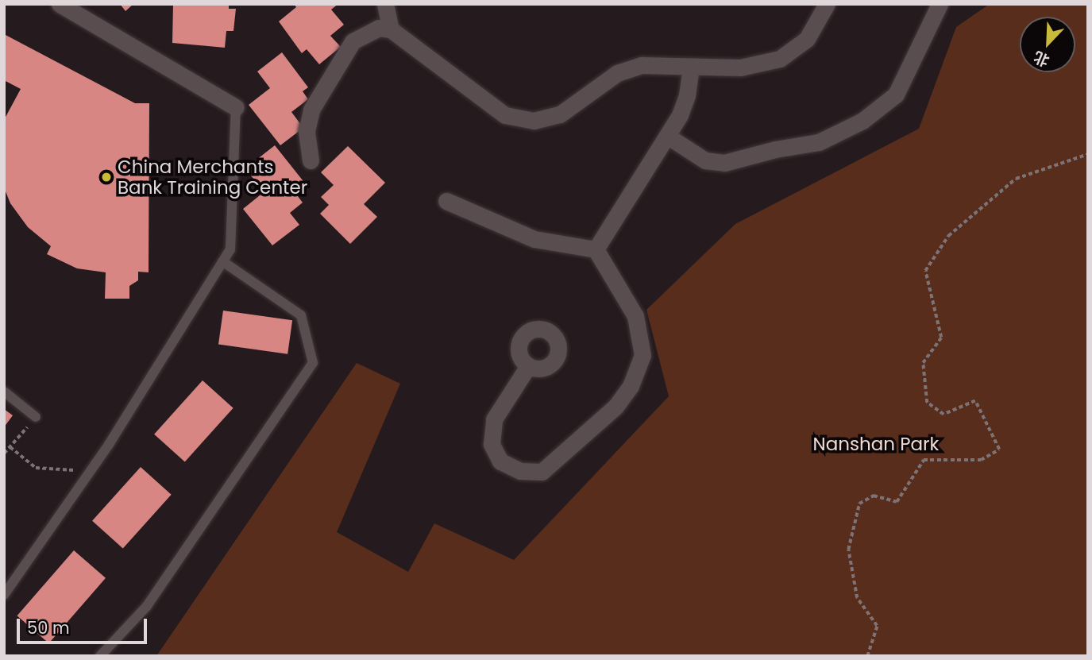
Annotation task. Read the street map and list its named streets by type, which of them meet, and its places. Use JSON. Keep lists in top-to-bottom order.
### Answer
{
  "parks": ["Nanshan Park"],
  "places": ["China Merchants Bank Training Center"],
  "scale_bar": "50 m",
  "north": "bottom left"
}
